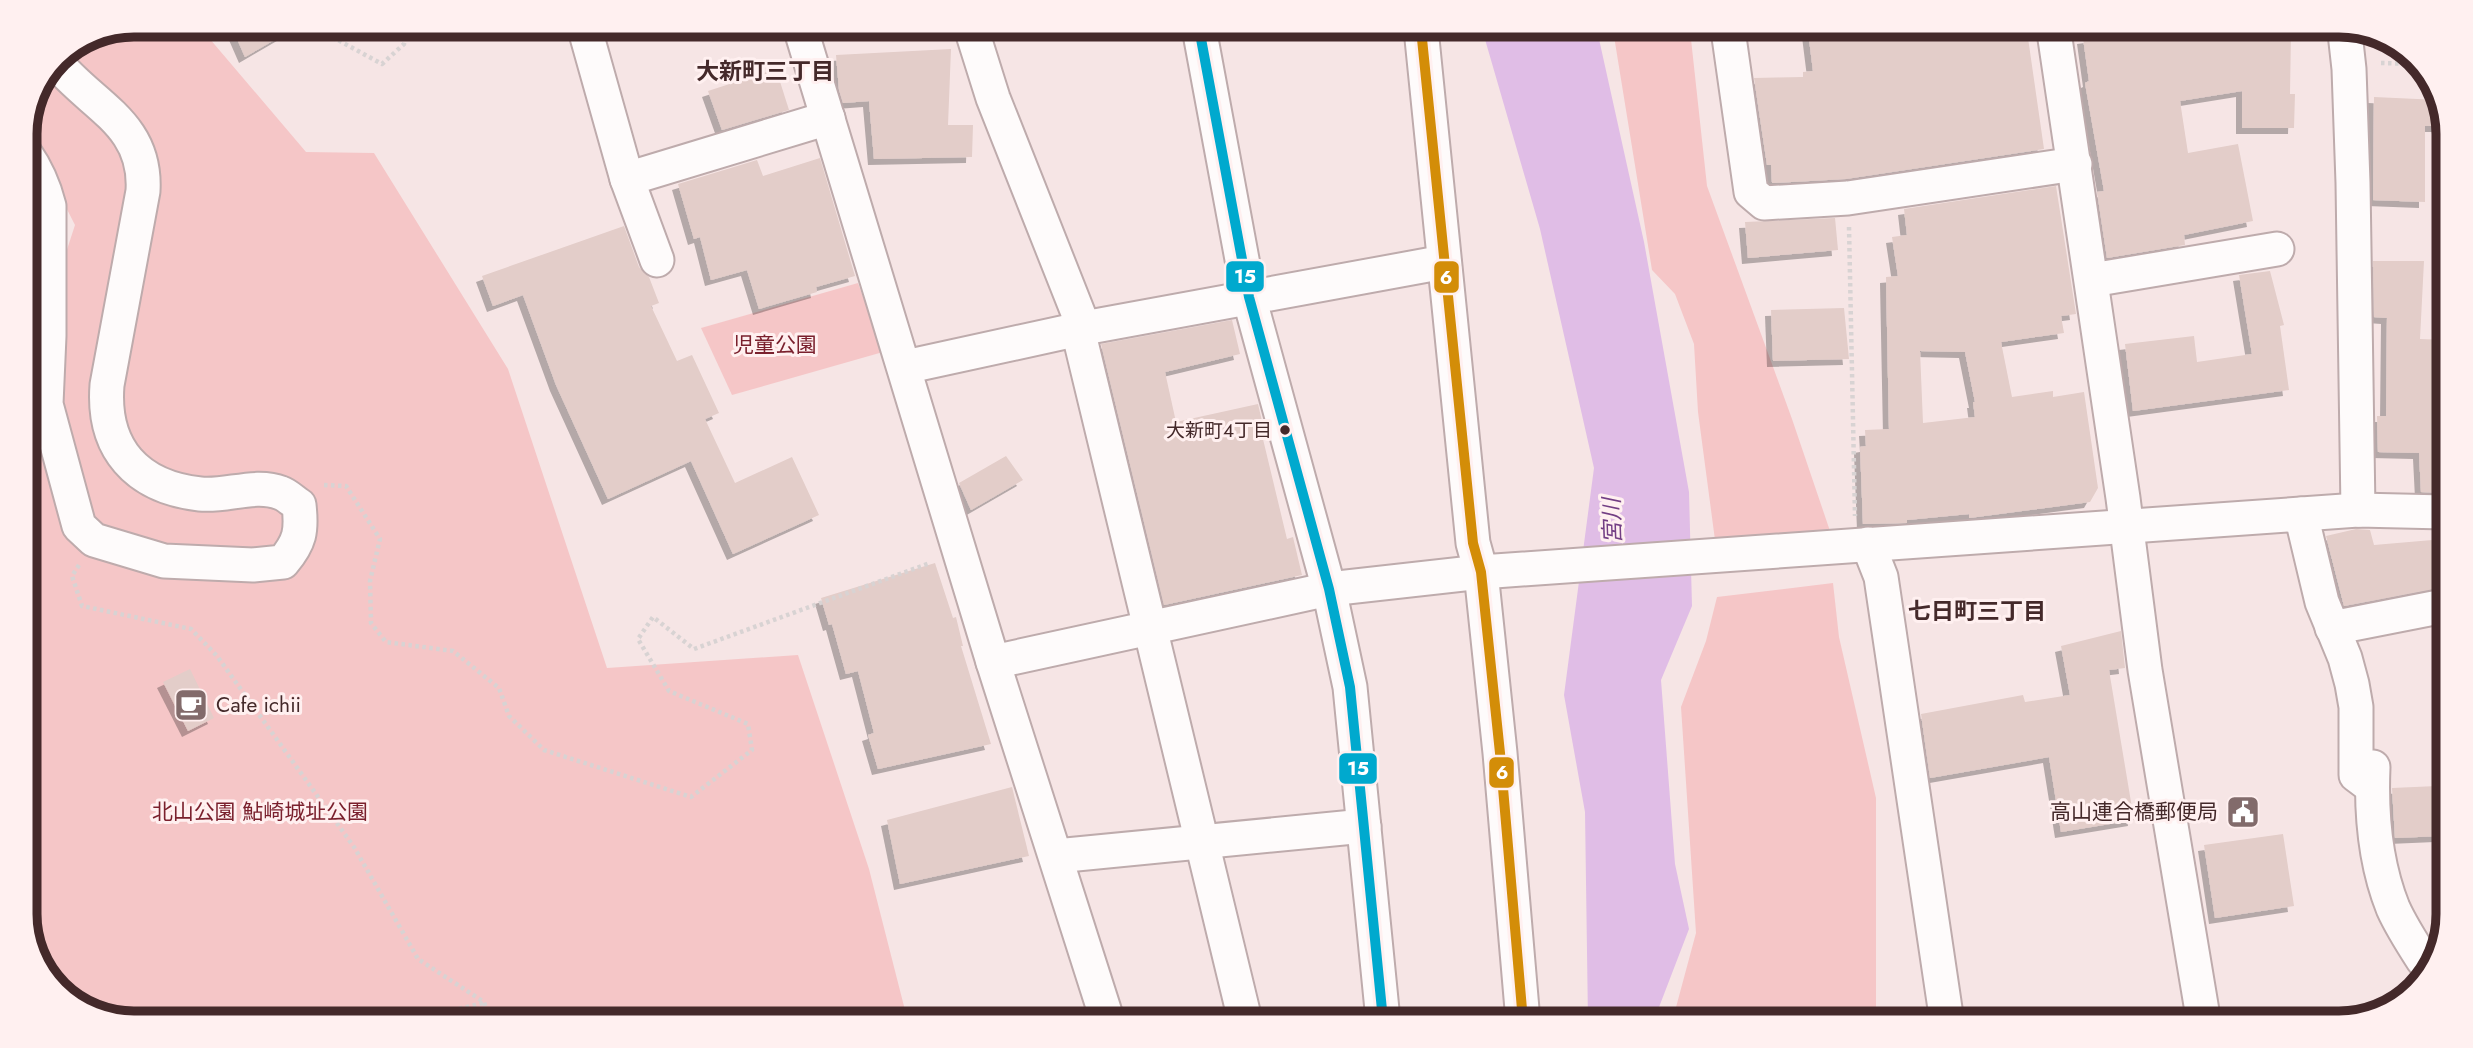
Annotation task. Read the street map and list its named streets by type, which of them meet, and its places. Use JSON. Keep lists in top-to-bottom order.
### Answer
{
  "districts": ["大新町三丁目", "七日町三丁目"],
  "water": ["宮川"],
  "parks": ["児童公園", "北山公園 鮎崎城址公園"],
  "places": {
    "other": ["大新町4丁目"],
    "cafe": ["Cafe ichii"],
    "public building": ["高山連合橋郵便局"]
  },
  "lines": ["transit line 15", "transit line 6"]
}
